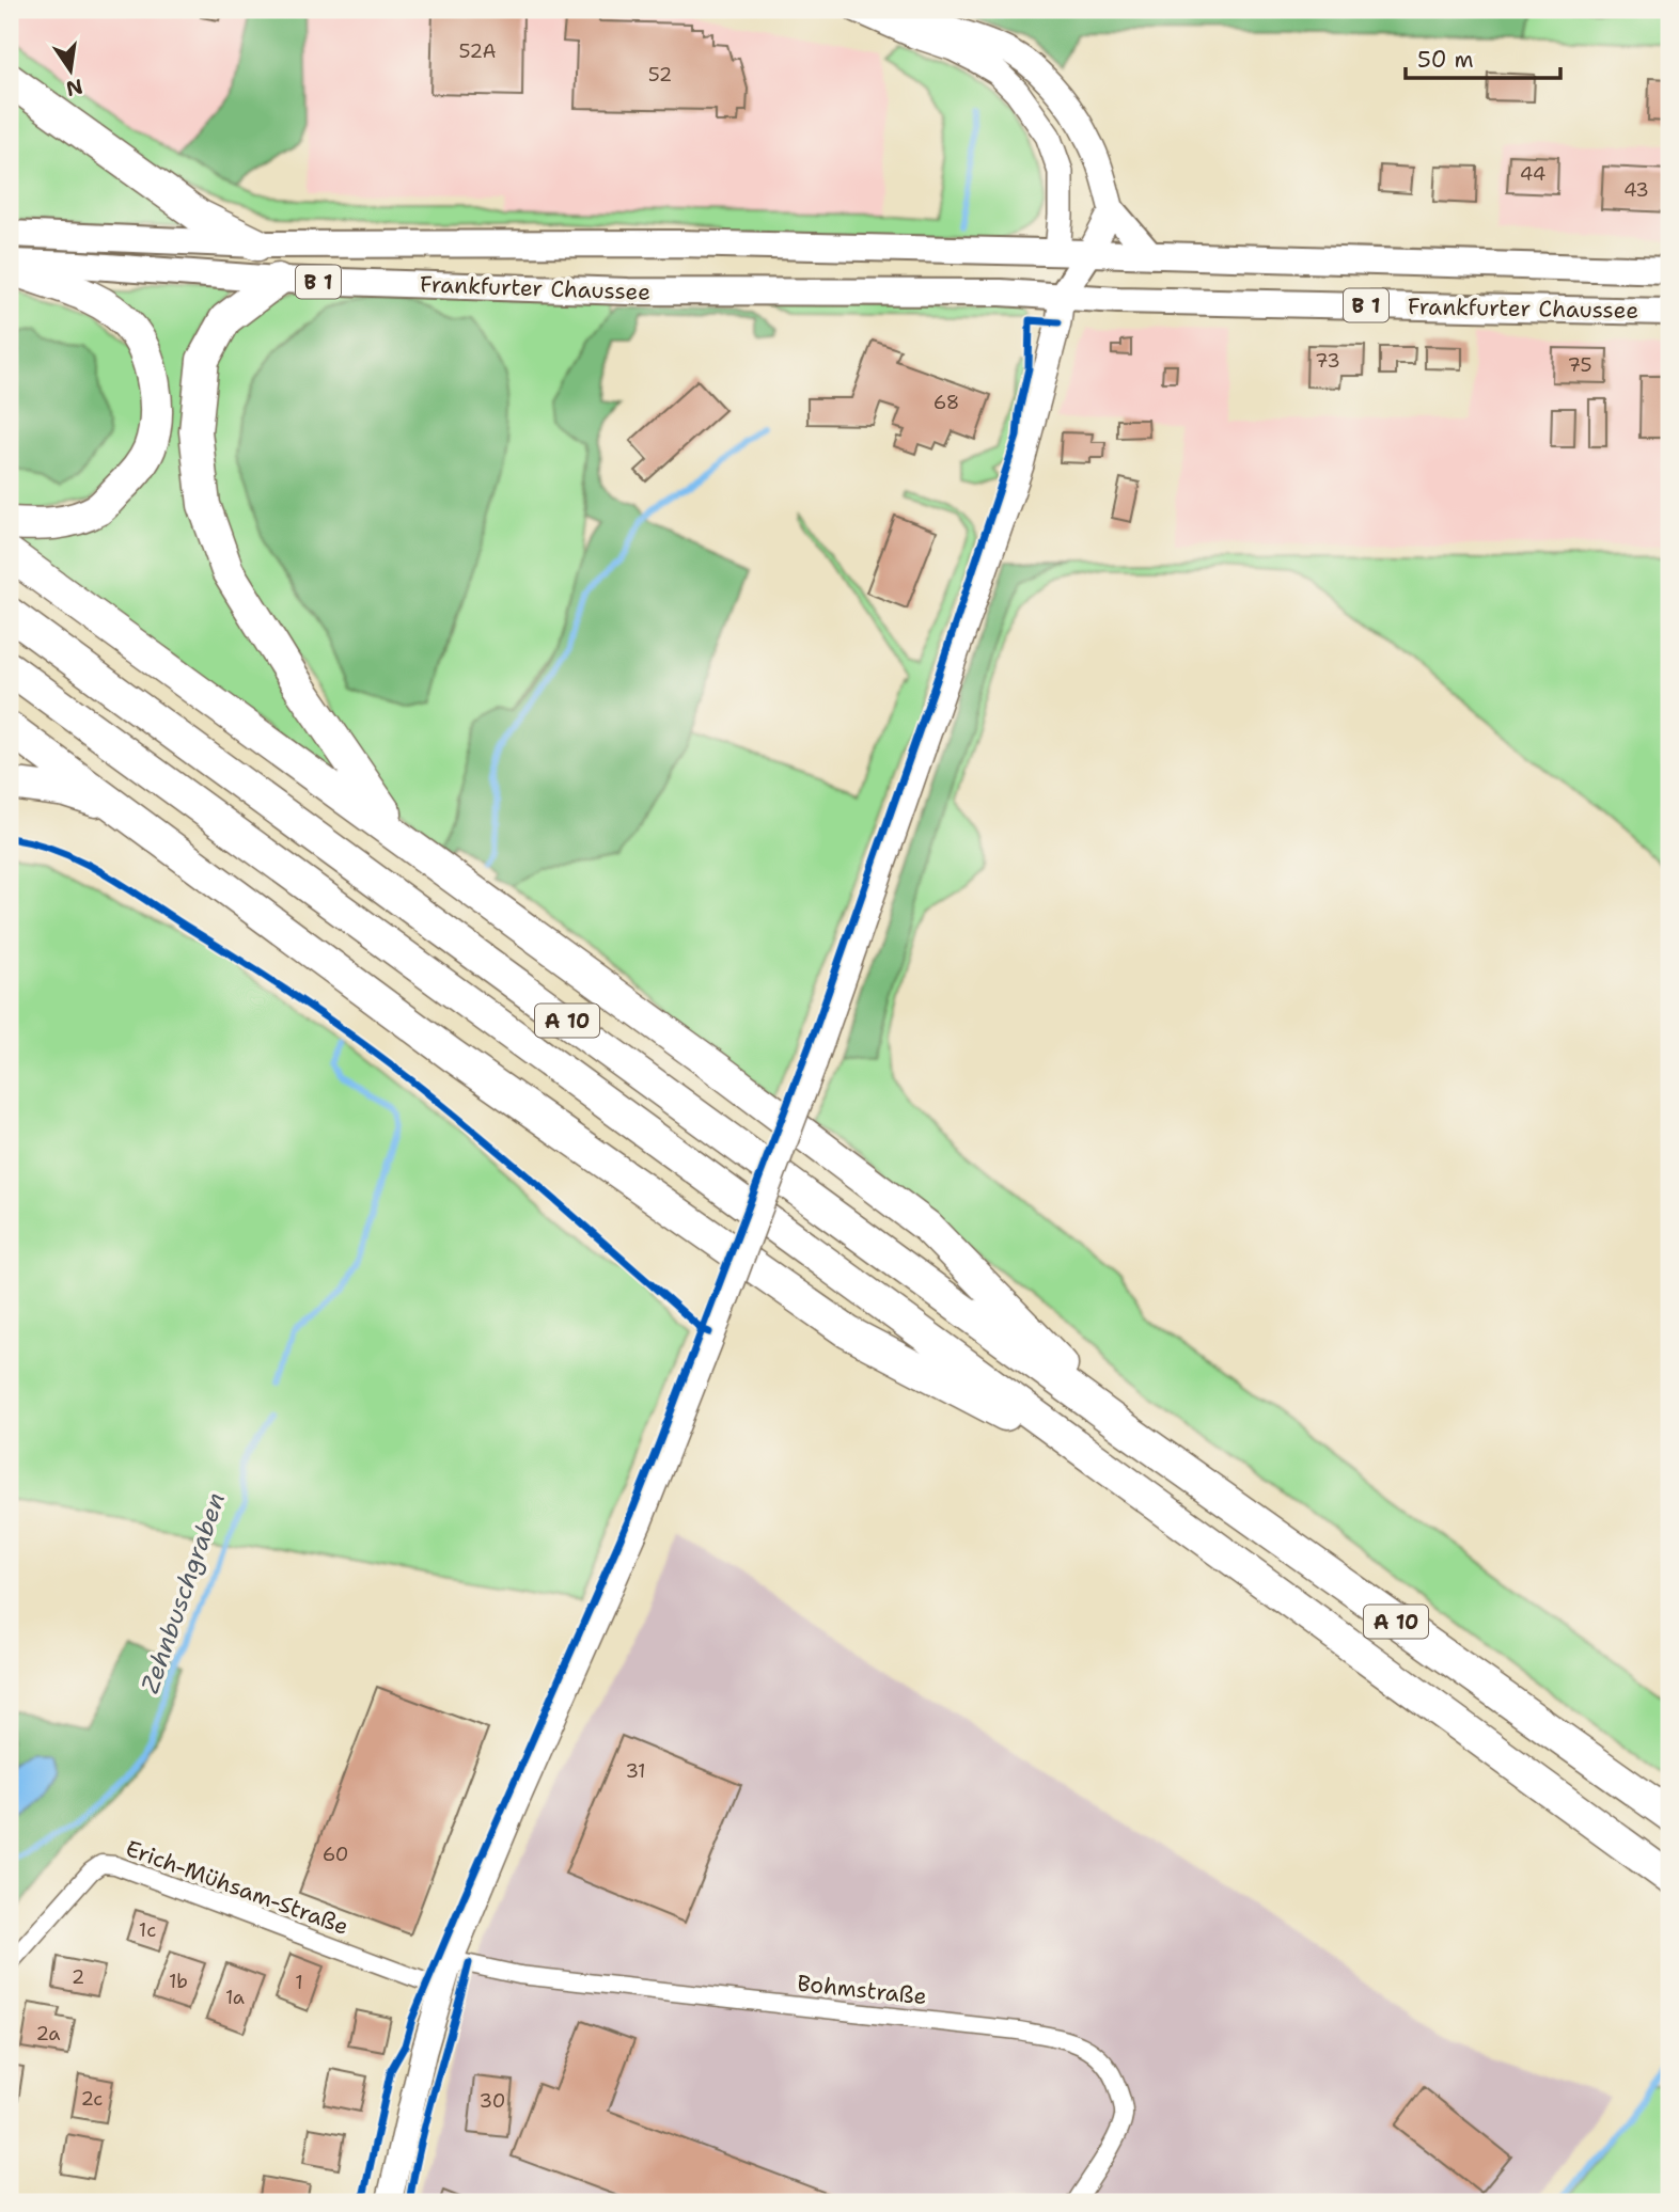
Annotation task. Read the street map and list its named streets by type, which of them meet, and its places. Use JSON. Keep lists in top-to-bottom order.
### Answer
{
  "streets": {
    "highway": ["A 10"],
    "main road": ["B 1", "Frankfurter Chaussee"],
    "street": ["Erich-Mühsam-Straße", "Bohmstraße"]
  },
  "water": ["Zehnbuschgraben"],
  "house_numbers": [
    "52A",
    "52",
    "44",
    "43",
    "73",
    "75",
    "68",
    "31",
    "60",
    "1c",
    "2",
    "1b",
    "1",
    "1a",
    "2a",
    "2c",
    "30"
  ],
  "scale_bar": "50 m",
  "north": "bottom"
}
